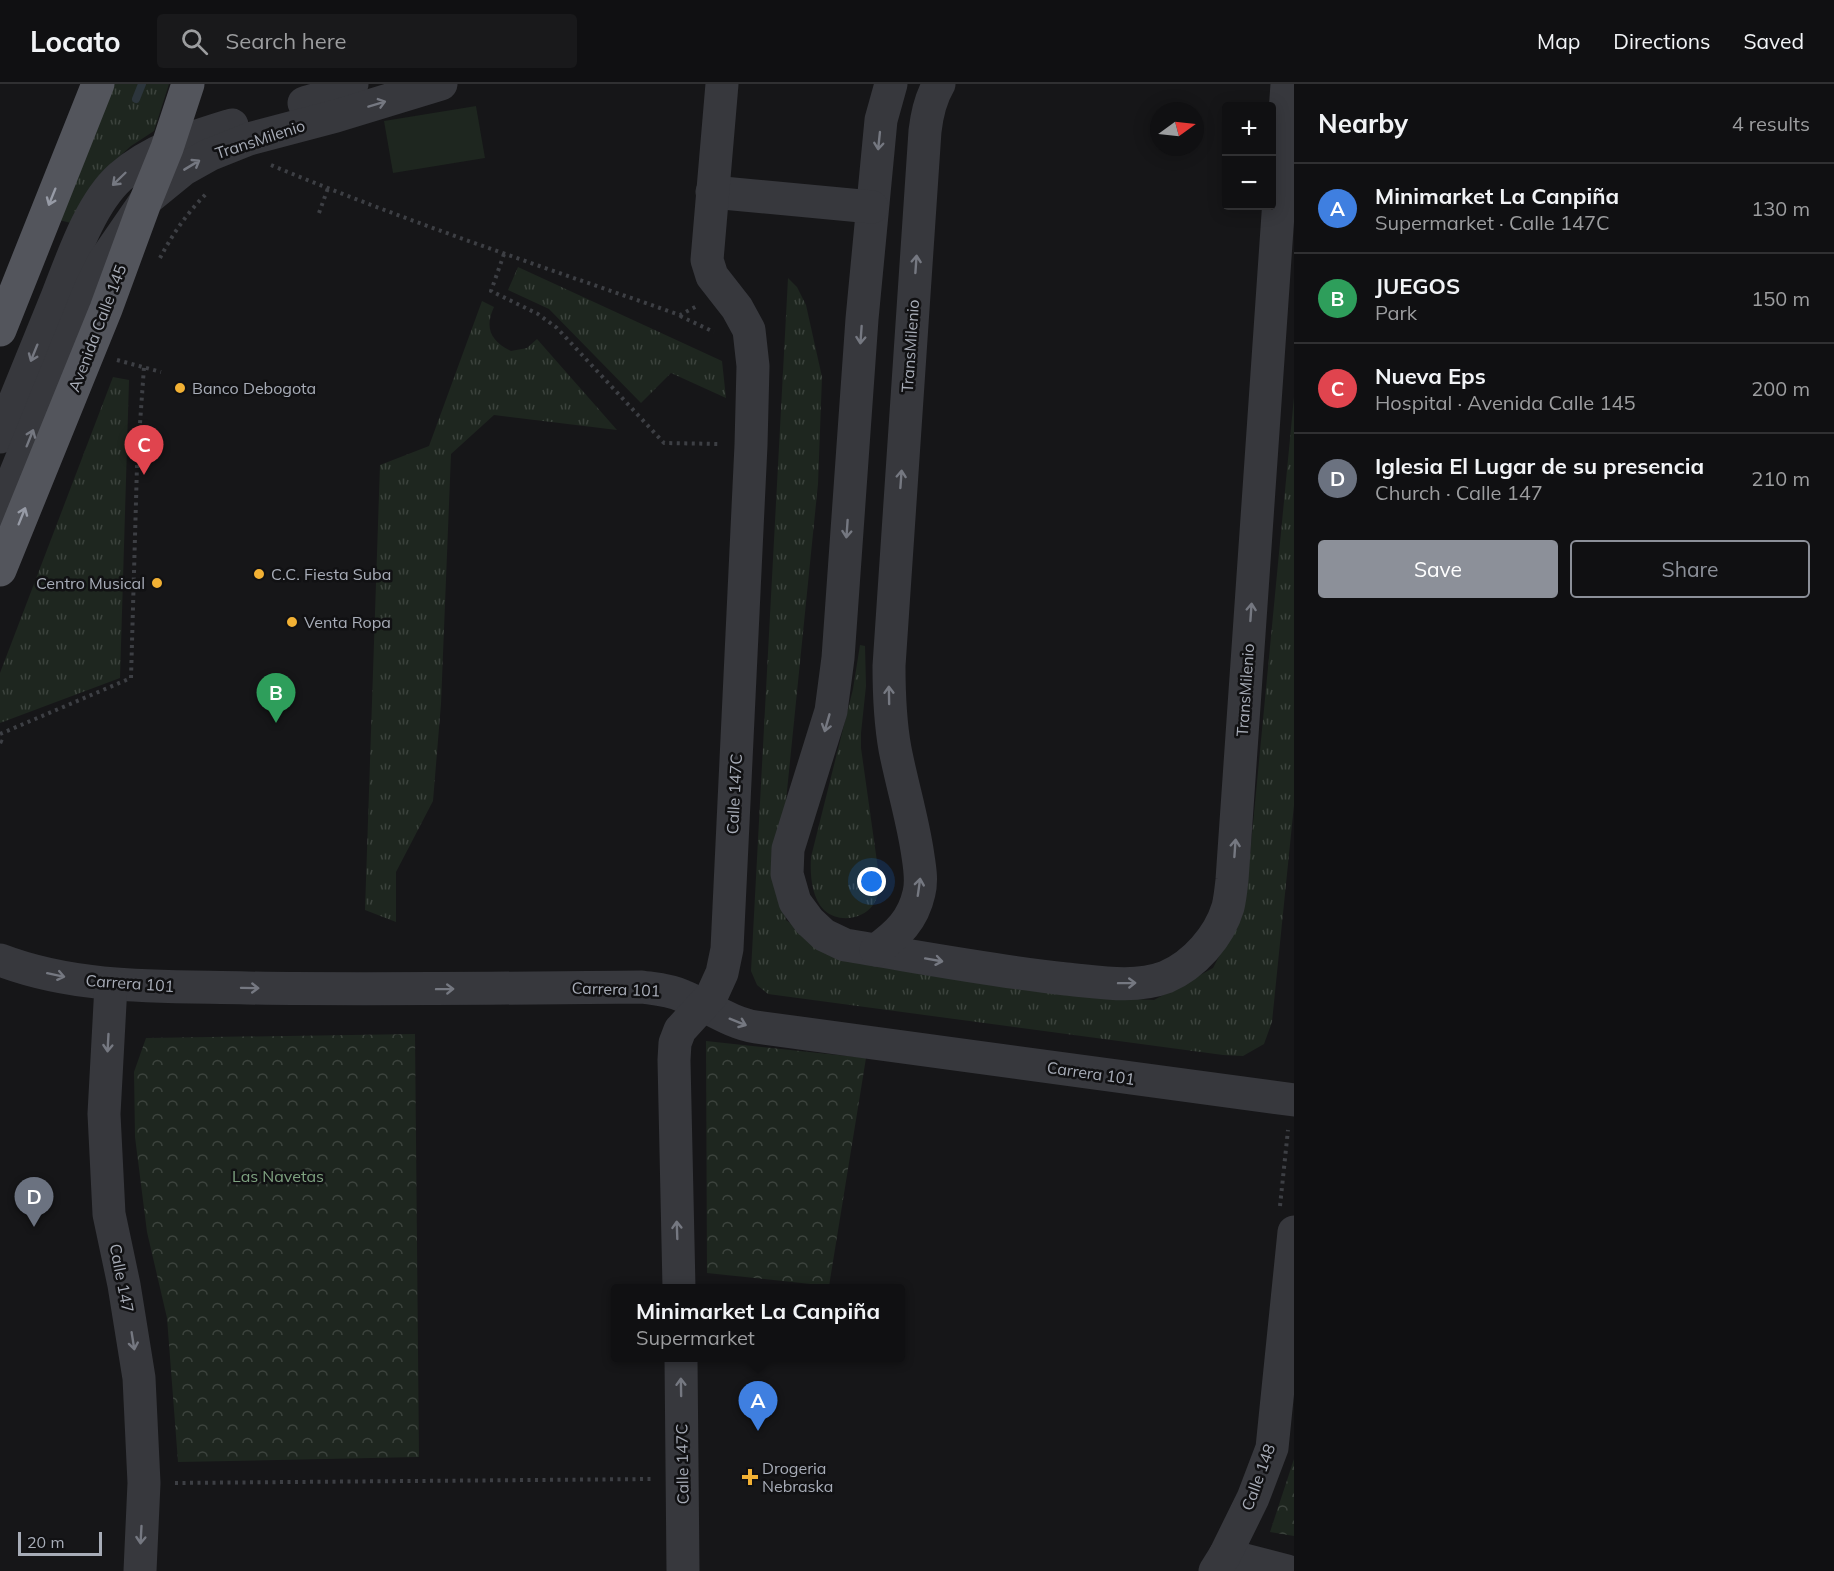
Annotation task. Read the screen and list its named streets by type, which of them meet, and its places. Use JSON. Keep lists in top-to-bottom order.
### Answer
{
  "streets": {
    "main road": ["Avenida Calle 145"],
    "street": [
      "TransMilenio",
      "Calle 147C",
      "Carrera 101",
      "Calle 147",
      "Calle 148"
    ]
  },
  "crossings": [
    ["TransMilenio", "Avenida Calle 145"],
    ["Calle 147C", "Carrera 101"],
    ["Carrera 101", "Calle 147"]
  ],
  "one_way": ["Carrera 101", "Calle 147"],
  "parks": ["Las Navetas"],
  "places": {
    "other": [
      "Banco Debogota",
      "C.C. Fiesta Suba",
      "Centro Musical",
      "Venta Ropa"
    ],
    "health": ["Drogeria Nebraska"]
  },
  "scale_bar": "20 m",
  "north": "right",
  "page": {
    "header": "Locato",
    "search": "Search here",
    "nav": ["Map", "Directions", "Saved"],
    "heading": ["Nearby", "4 results"],
    "map_buttons": ["+", "−"],
    "list": [
      {
        "mark": "A",
        "name": "Minimarket La Canpiña",
        "note": "Supermarket · Calle 147C",
        "value": "130 m"
      },
      {
        "mark": "B",
        "name": "JUEGOS",
        "note": "Park",
        "value": "150 m"
      },
      {
        "mark": "C",
        "name": "Nueva Eps",
        "note": "Hospital · Avenida Calle 145",
        "value": "200 m"
      },
      {
        "mark": "D",
        "name": "Iglesia El Lugar de su presencia",
        "note": "Church · Calle 147",
        "value": "210 m"
      }
    ],
    "pins": [
      "C",
      "B",
      "D",
      "A"
    ],
    "buttons": ["Save", "Share"],
    "popup": ["Minimarket La Canpiña", "Supermarket"],
    "scale": "20 m"
  }
}
